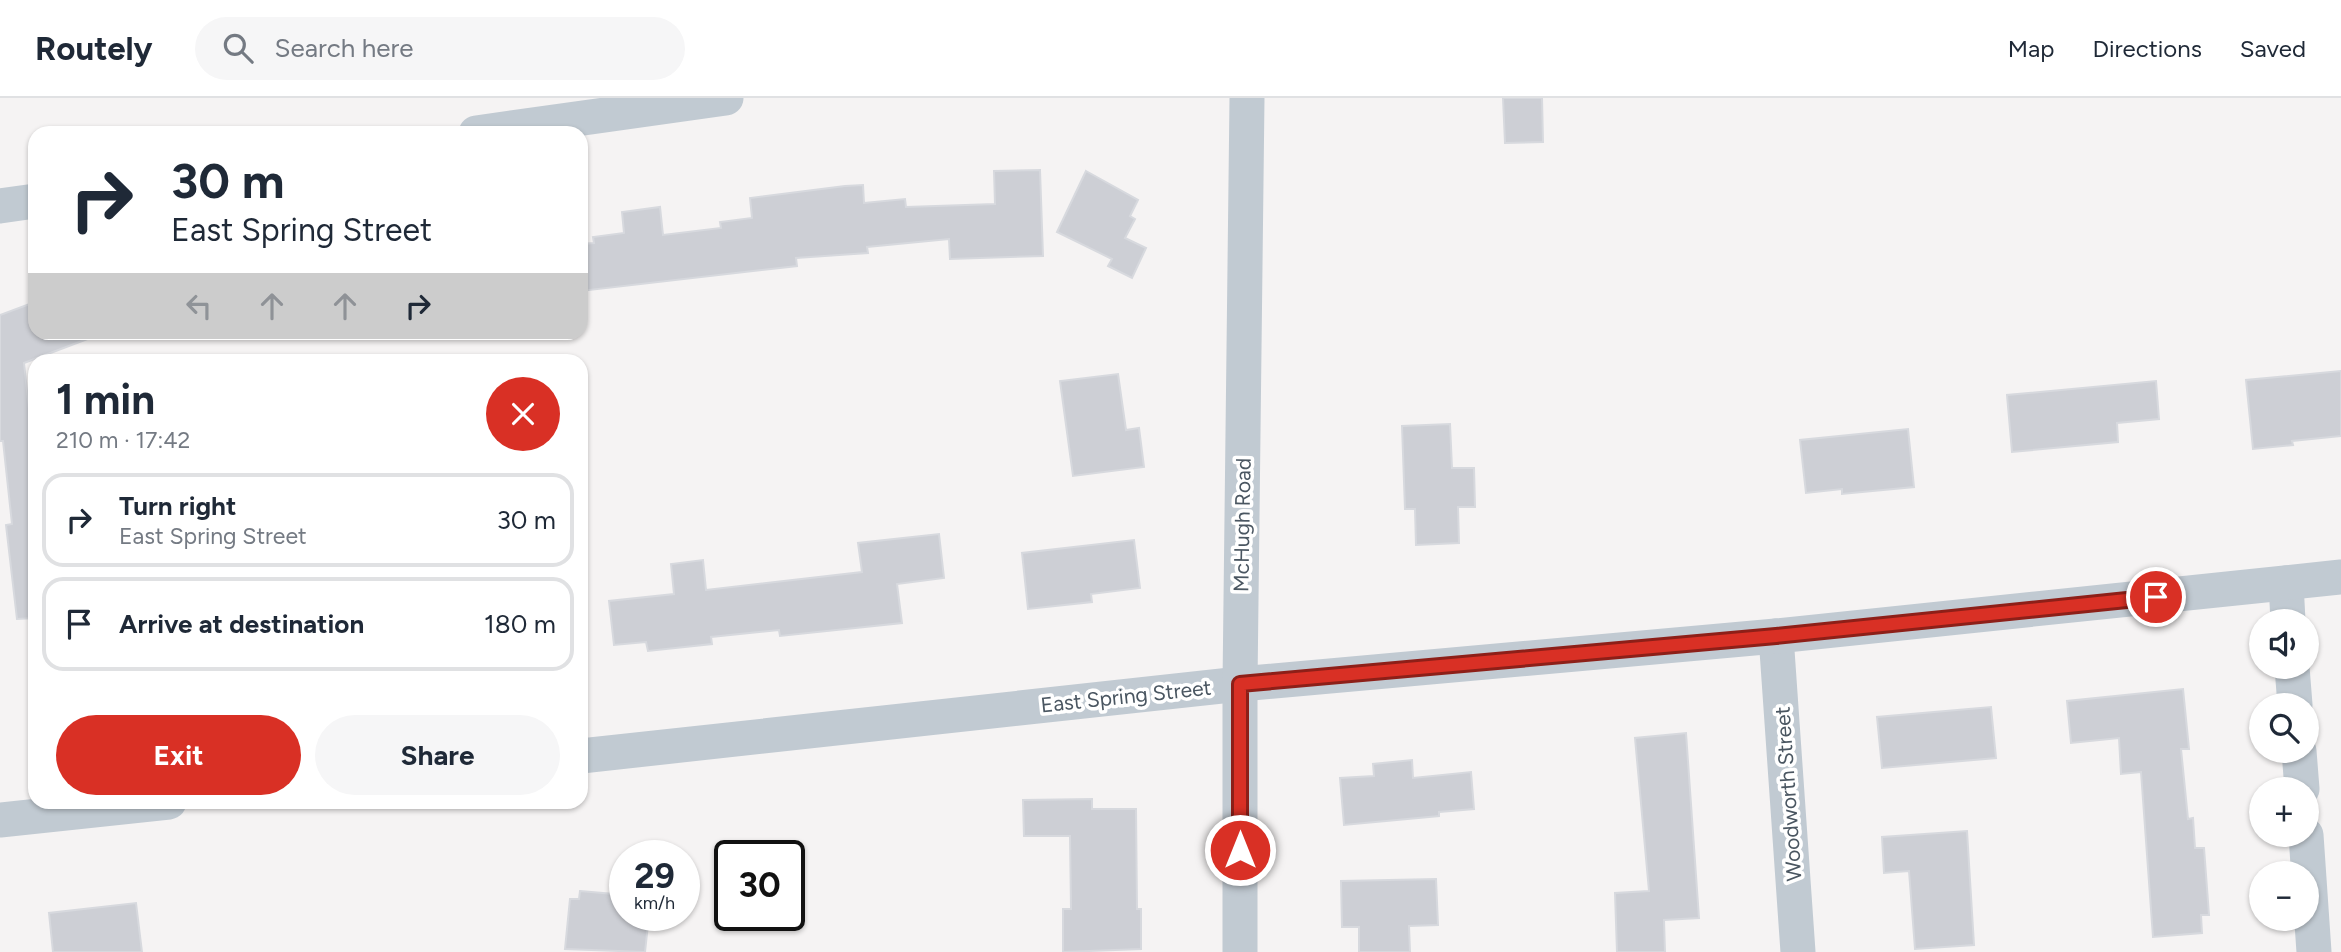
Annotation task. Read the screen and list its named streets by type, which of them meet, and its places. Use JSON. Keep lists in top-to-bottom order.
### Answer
{
  "streets": {
    "street": ["McHugh Road", "East Spring Street", "Woodworth Street"]
  },
  "crossings": [
    ["McHugh Road", "East Spring Street"],
    ["East Spring Street", "Woodworth Street"]
  ],
  "page": {
    "header": "Routely",
    "search": "Search here",
    "nav": ["Map", "Directions", "Saved"],
    "turn": ["30 m", "East Spring Street"],
    "heading": ["1 min", "210 m · 17:42"],
    "list": [
      {
        "name": "Turn right",
        "note": "East Spring Street",
        "value": "30 m"
      },
      {
        "name": "Arrive at destination",
        "value": "180 m"
      }
    ],
    "map_buttons": ["+", "−"],
    "buttons": ["Exit", "Share"],
    "speed": "29 km/h",
    "limit": "30"
  }
}
